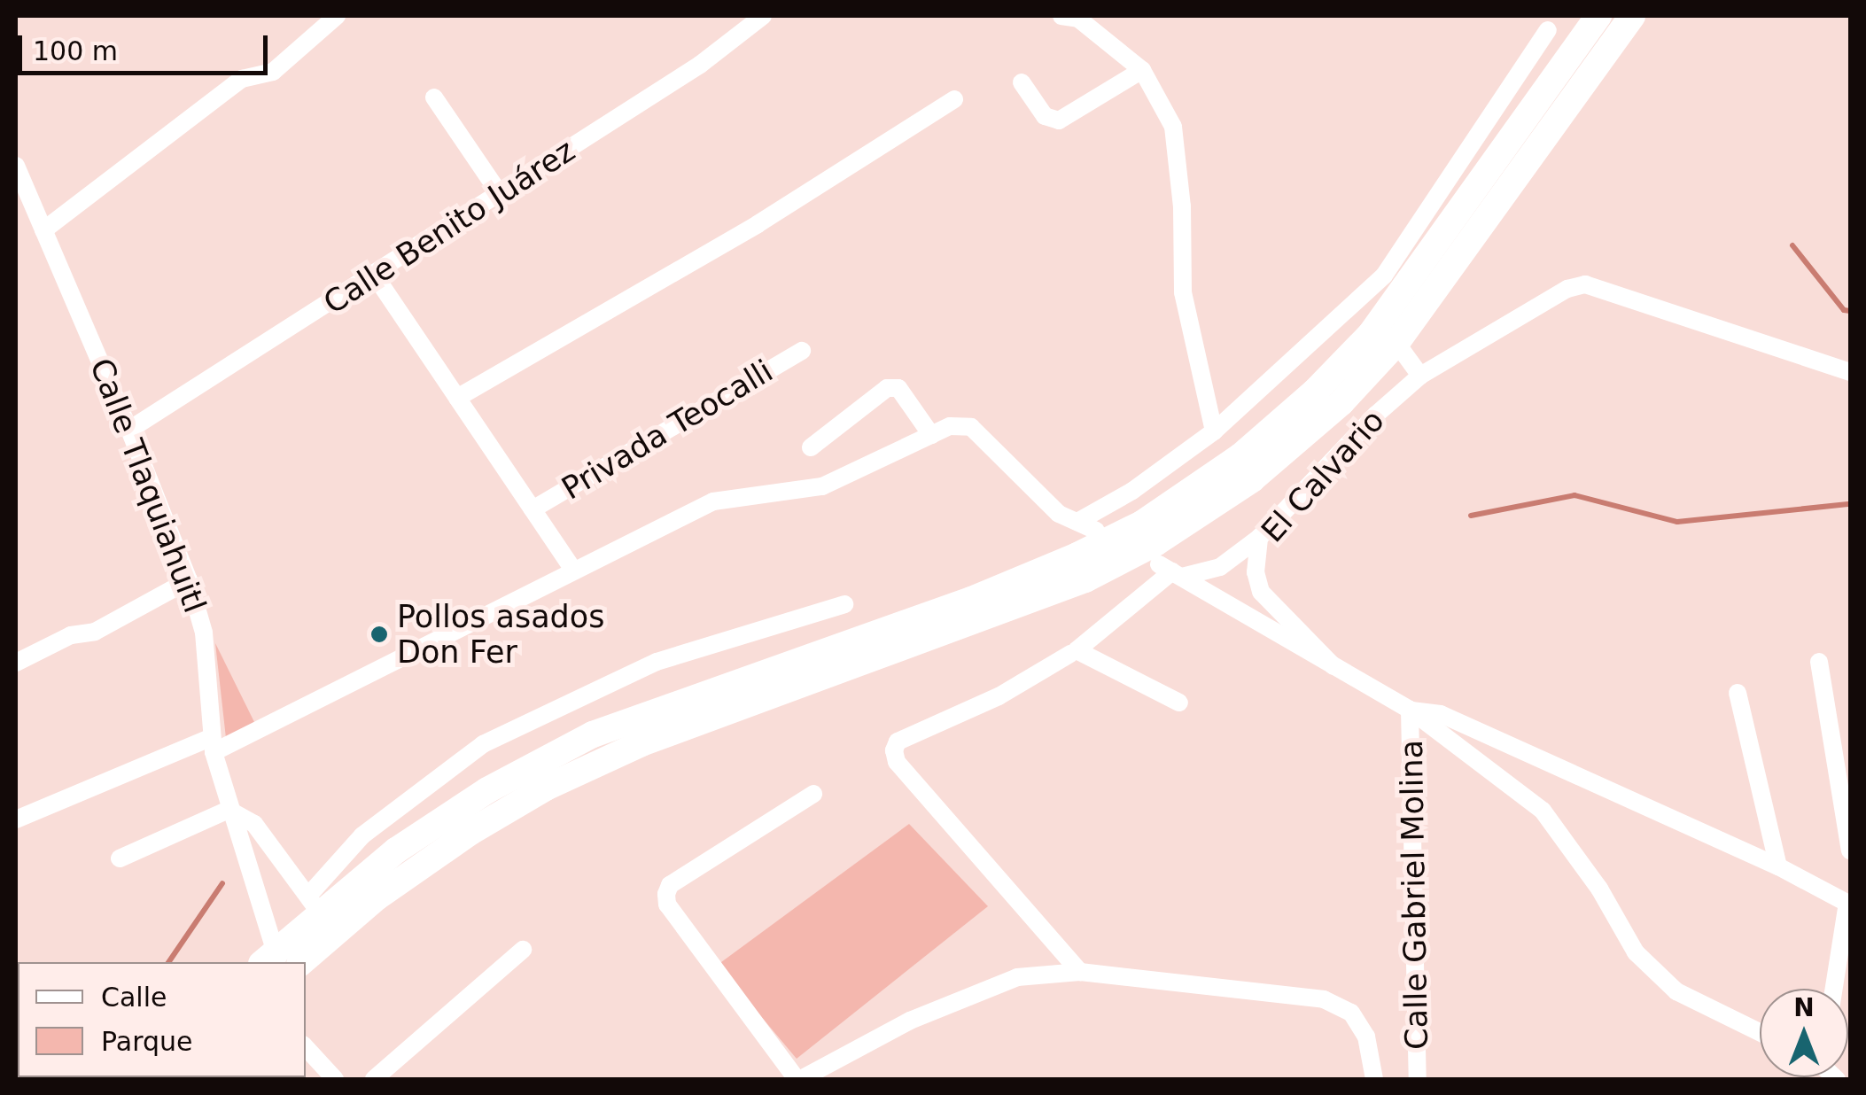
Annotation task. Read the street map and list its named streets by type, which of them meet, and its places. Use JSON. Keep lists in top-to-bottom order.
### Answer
{
  "streets": {
    "street": [
      "Calle Benito Juárez",
      "Privada Teocalli",
      "El Calvario",
      "Calle Tlaquiahuitl",
      "Calle Gabriel Molina"
    ]
  },
  "crossings": [
    ["Calle Benito Juárez", "Privada Teocalli"],
    ["Calle Benito Juárez", "Calle Tlaquiahuitl"]
  ],
  "places": ["Pollos asados Don Fer"],
  "legend": ["Calle", "Parque"],
  "scale_bar": "100 m",
  "north": "top"
}
